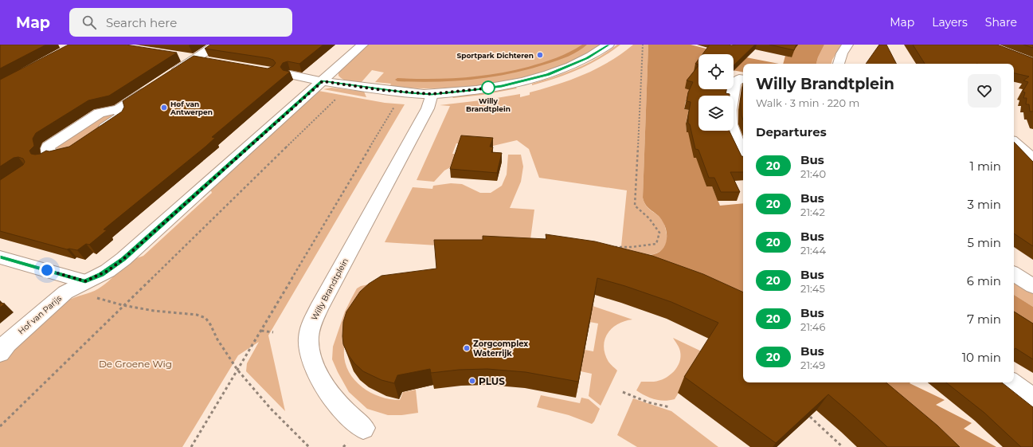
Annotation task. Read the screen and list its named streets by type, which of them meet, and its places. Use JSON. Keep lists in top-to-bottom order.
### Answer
{
  "streets": {
    "street": ["Willy Brandtplein", "Hof van Parijs"]
  },
  "parks": ["De Groene Wig"],
  "places": [
    "Sportpark Dichteren",
    "Willy Brandtplein",
    "Hof van Antwerpen",
    "Zorgcomplex Waterrijk",
    "PLUS"
  ],
  "lines": ["bus line 20"],
  "page": {
    "header": "Map",
    "search": "Search here",
    "nav": ["Map", "Layers", "Share"],
    "heading": [
      ["Willy Brandtplein", "Walk · 3 min · 220 m"],
      "Departures"
    ],
    "list": [
      {
        "mark": "20",
        "name": "Bus",
        "note": "21:40",
        "value": "1 min"
      },
      {
        "mark": "20",
        "name": "Bus",
        "note": "21:42",
        "value": "3 min"
      },
      {
        "mark": "20",
        "name": "Bus",
        "note": "21:44",
        "value": "5 min"
      },
      {
        "mark": "20",
        "name": "Bus",
        "note": "21:45",
        "value": "6 min"
      },
      {
        "mark": "20",
        "name": "Bus",
        "note": "21:46",
        "value": "7 min"
      },
      {
        "mark": "20",
        "name": "Bus",
        "note": "21:49",
        "value": "10 min"
      }
    ]
  }
}
